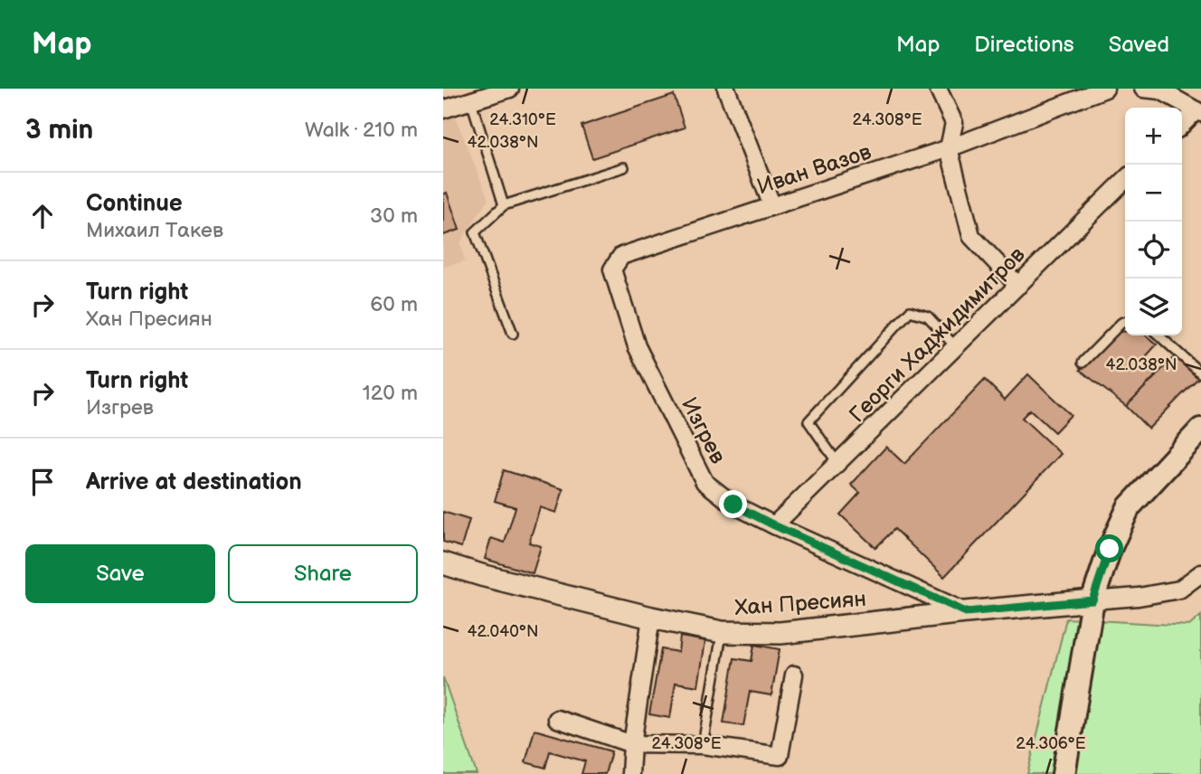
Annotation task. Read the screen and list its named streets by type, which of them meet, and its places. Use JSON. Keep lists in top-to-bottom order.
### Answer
{
  "streets": {
    "street": [
      "Иван Вазов",
      "Георги Хаджидимитров",
      "Изгрев",
      "Хан Пресиян"
    ]
  },
  "crossings": [
    ["Иван Вазов", "Изгрев"],
    ["Георги Хаджидимитров", "Изгрев"],
    ["Изгрев", "Хан Пресиян"]
  ],
  "page": {
    "header": "Map",
    "nav": ["Map", "Directions", "Saved"],
    "heading": ["3 min", "Walk · 210 m"],
    "map_buttons": ["+", "−"],
    "list": [
      ["Continue", "Михаил Такев", "30 m"],
      ["Turn right", "Хан Пресиян", "60 m"],
      ["Turn right", "Изгрев", "120 m"],
      "Arrive at destination"
    ],
    "buttons": ["Save", "Share"]
  },
  "coordinates": [
    "24.310°E",
    "24.308°E",
    "42.038°N",
    "42.040°N",
    "24.306°E"
  ]
}
